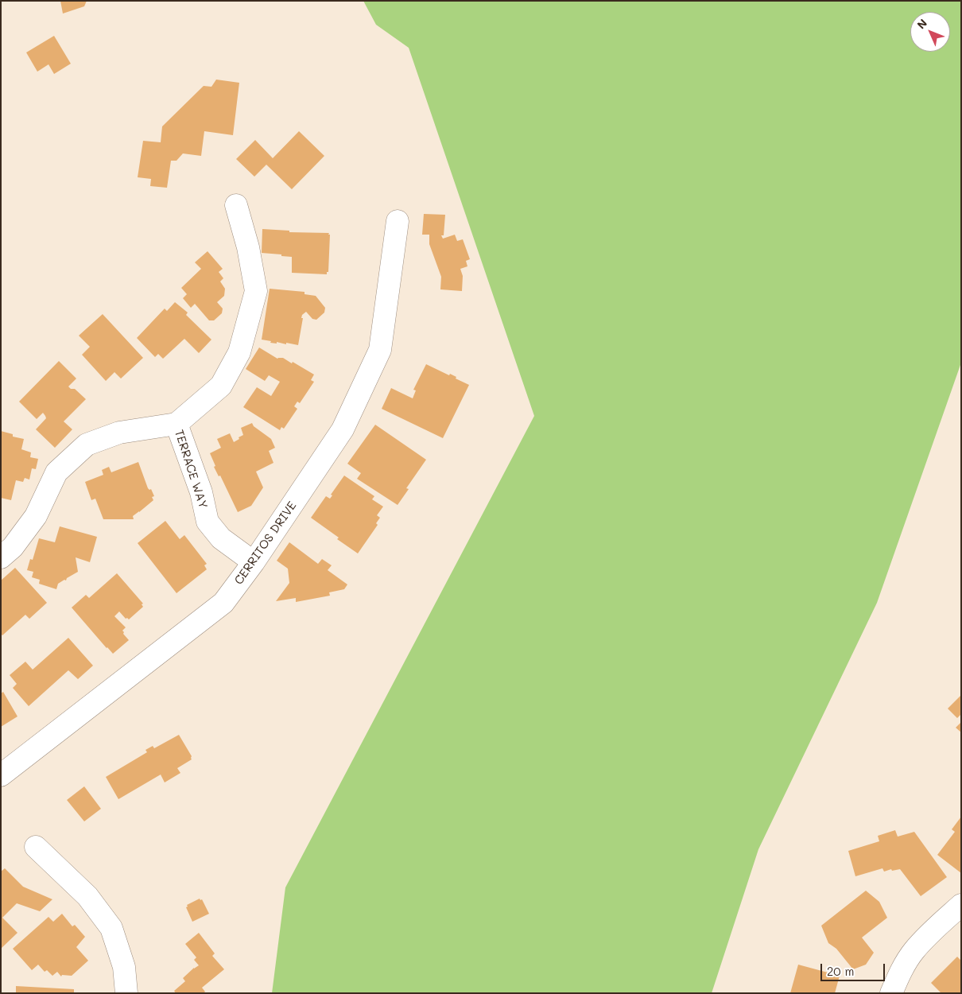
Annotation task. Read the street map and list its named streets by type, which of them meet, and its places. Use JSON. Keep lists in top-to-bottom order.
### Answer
{
  "streets": {
    "street": ["TERRACE WAY", "CERRITOS DRIVE"]
  },
  "crossings": [
    ["TERRACE WAY", "CERRITOS DRIVE"]
  ],
  "scale_bar": "20 m",
  "north": "top left"
}
